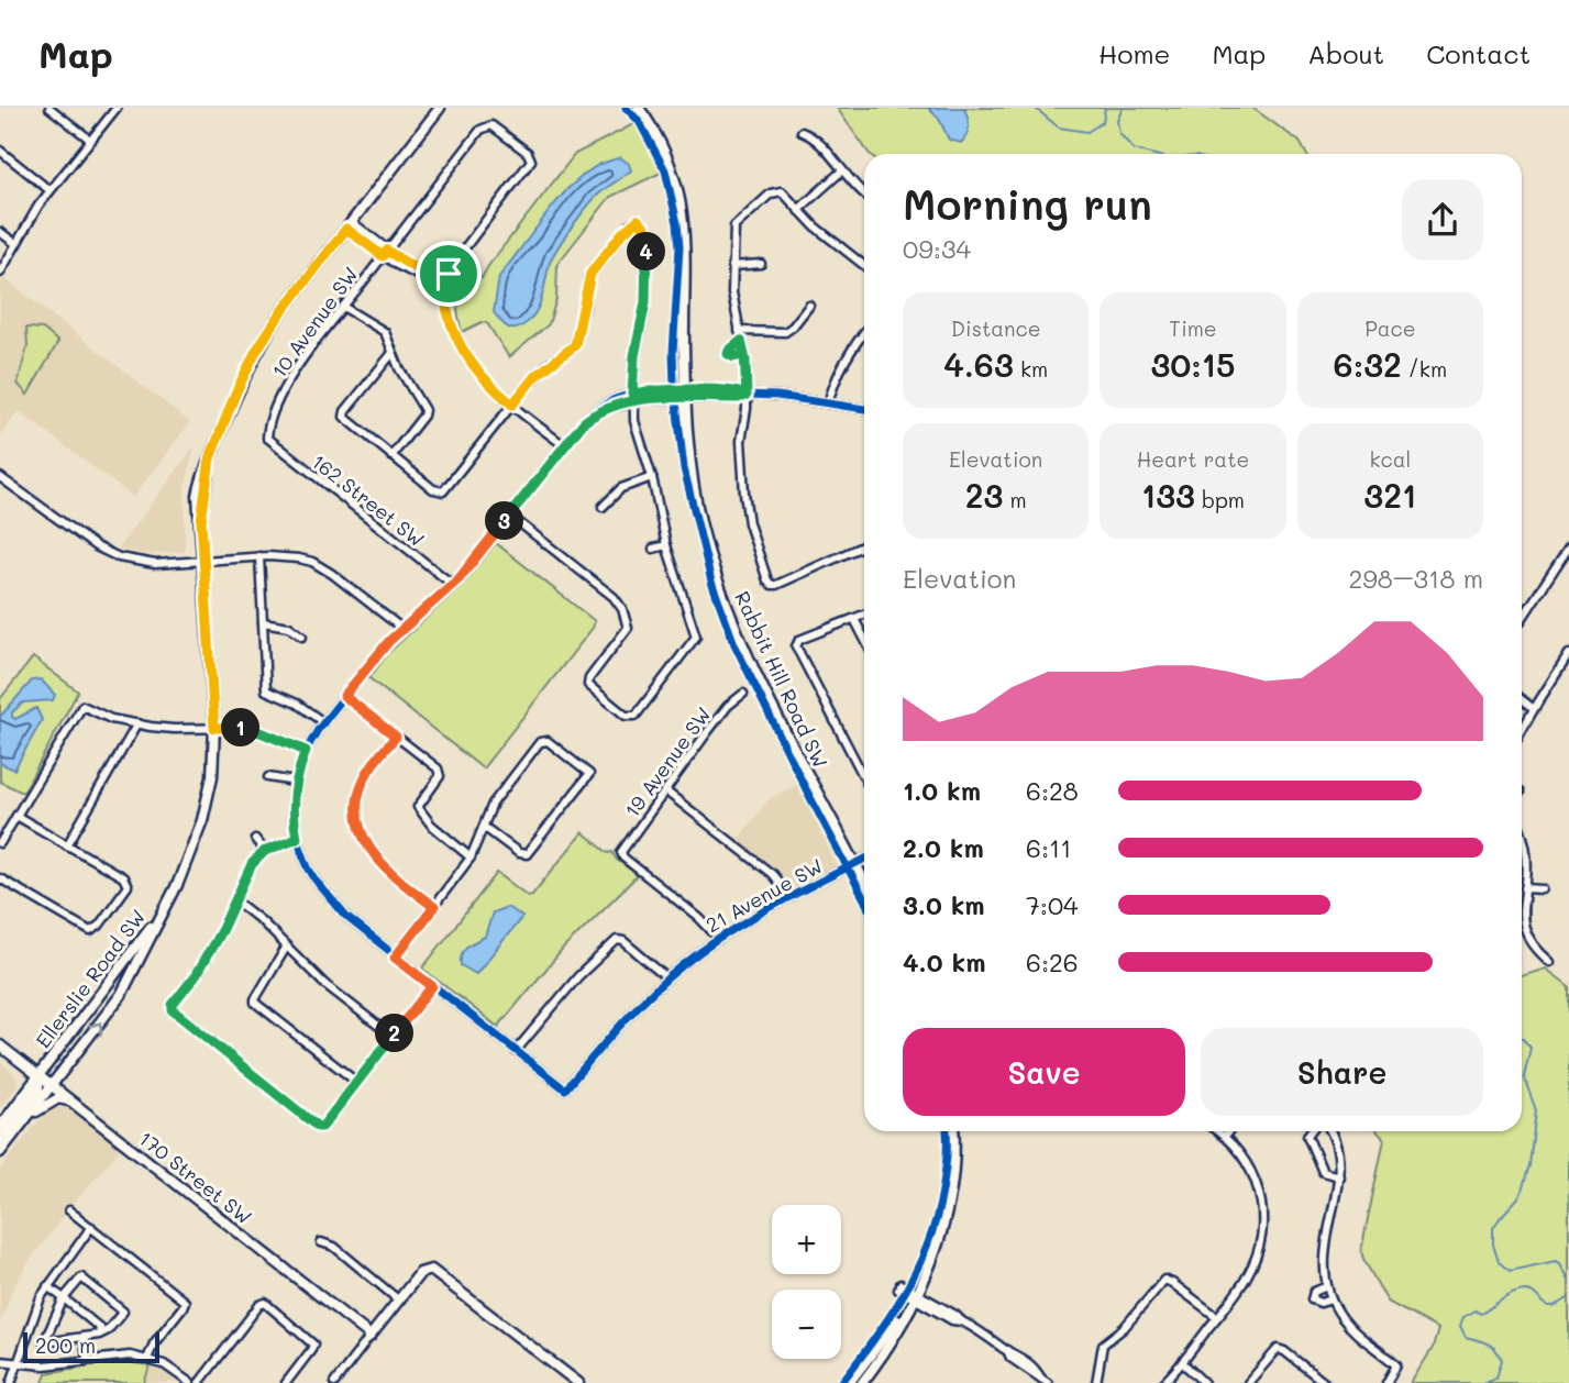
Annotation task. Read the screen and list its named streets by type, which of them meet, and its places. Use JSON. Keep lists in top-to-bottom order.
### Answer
{
  "streets": {
    "main road": ["Rabbit Hill Road SW", "Ellerslie Road SW", "170 Street SW"],
    "street": [
      "10 Avenue SW",
      "162 Street SW",
      "19 Avenue SW",
      "21 Avenue SW"
    ]
  },
  "crossings": [
    ["10 Avenue SW", "162 Street SW"],
    ["Rabbit Hill Road SW", "21 Avenue SW"],
    ["19 Avenue SW", "21 Avenue SW"],
    ["Ellerslie Road SW", "170 Street SW"]
  ],
  "scale_bar": "200 m",
  "page": {
    "header": "Map",
    "nav": [
      "Home",
      "Map",
      "About",
      "Contact"
    ],
    "heading": ["Morning run", "09:34"],
    "pins": [
      "4",
      "3",
      "1",
      "2"
    ],
    "stats": [
      ["Distance", "4.63 km"],
      ["Time", "30:15"],
      ["Pace", "6:32 /km"],
      ["Elevation", "23 m"],
      ["Heart rate", "133 bpm"],
      ["kcal", "321"]
    ],
    "chart": ["Elevation", "298–318 m"],
    "list": [
      {
        "name": "1.0 km",
        "note": "6:28"
      },
      {
        "name": "2.0 km",
        "note": "6:11"
      },
      {
        "name": "3.0 km",
        "note": "7:04"
      },
      {
        "name": "4.0 km",
        "note": "6:26"
      }
    ],
    "buttons": ["Save", "Share"],
    "map_buttons": ["+", "−"],
    "scale": "200 m"
  }
}
